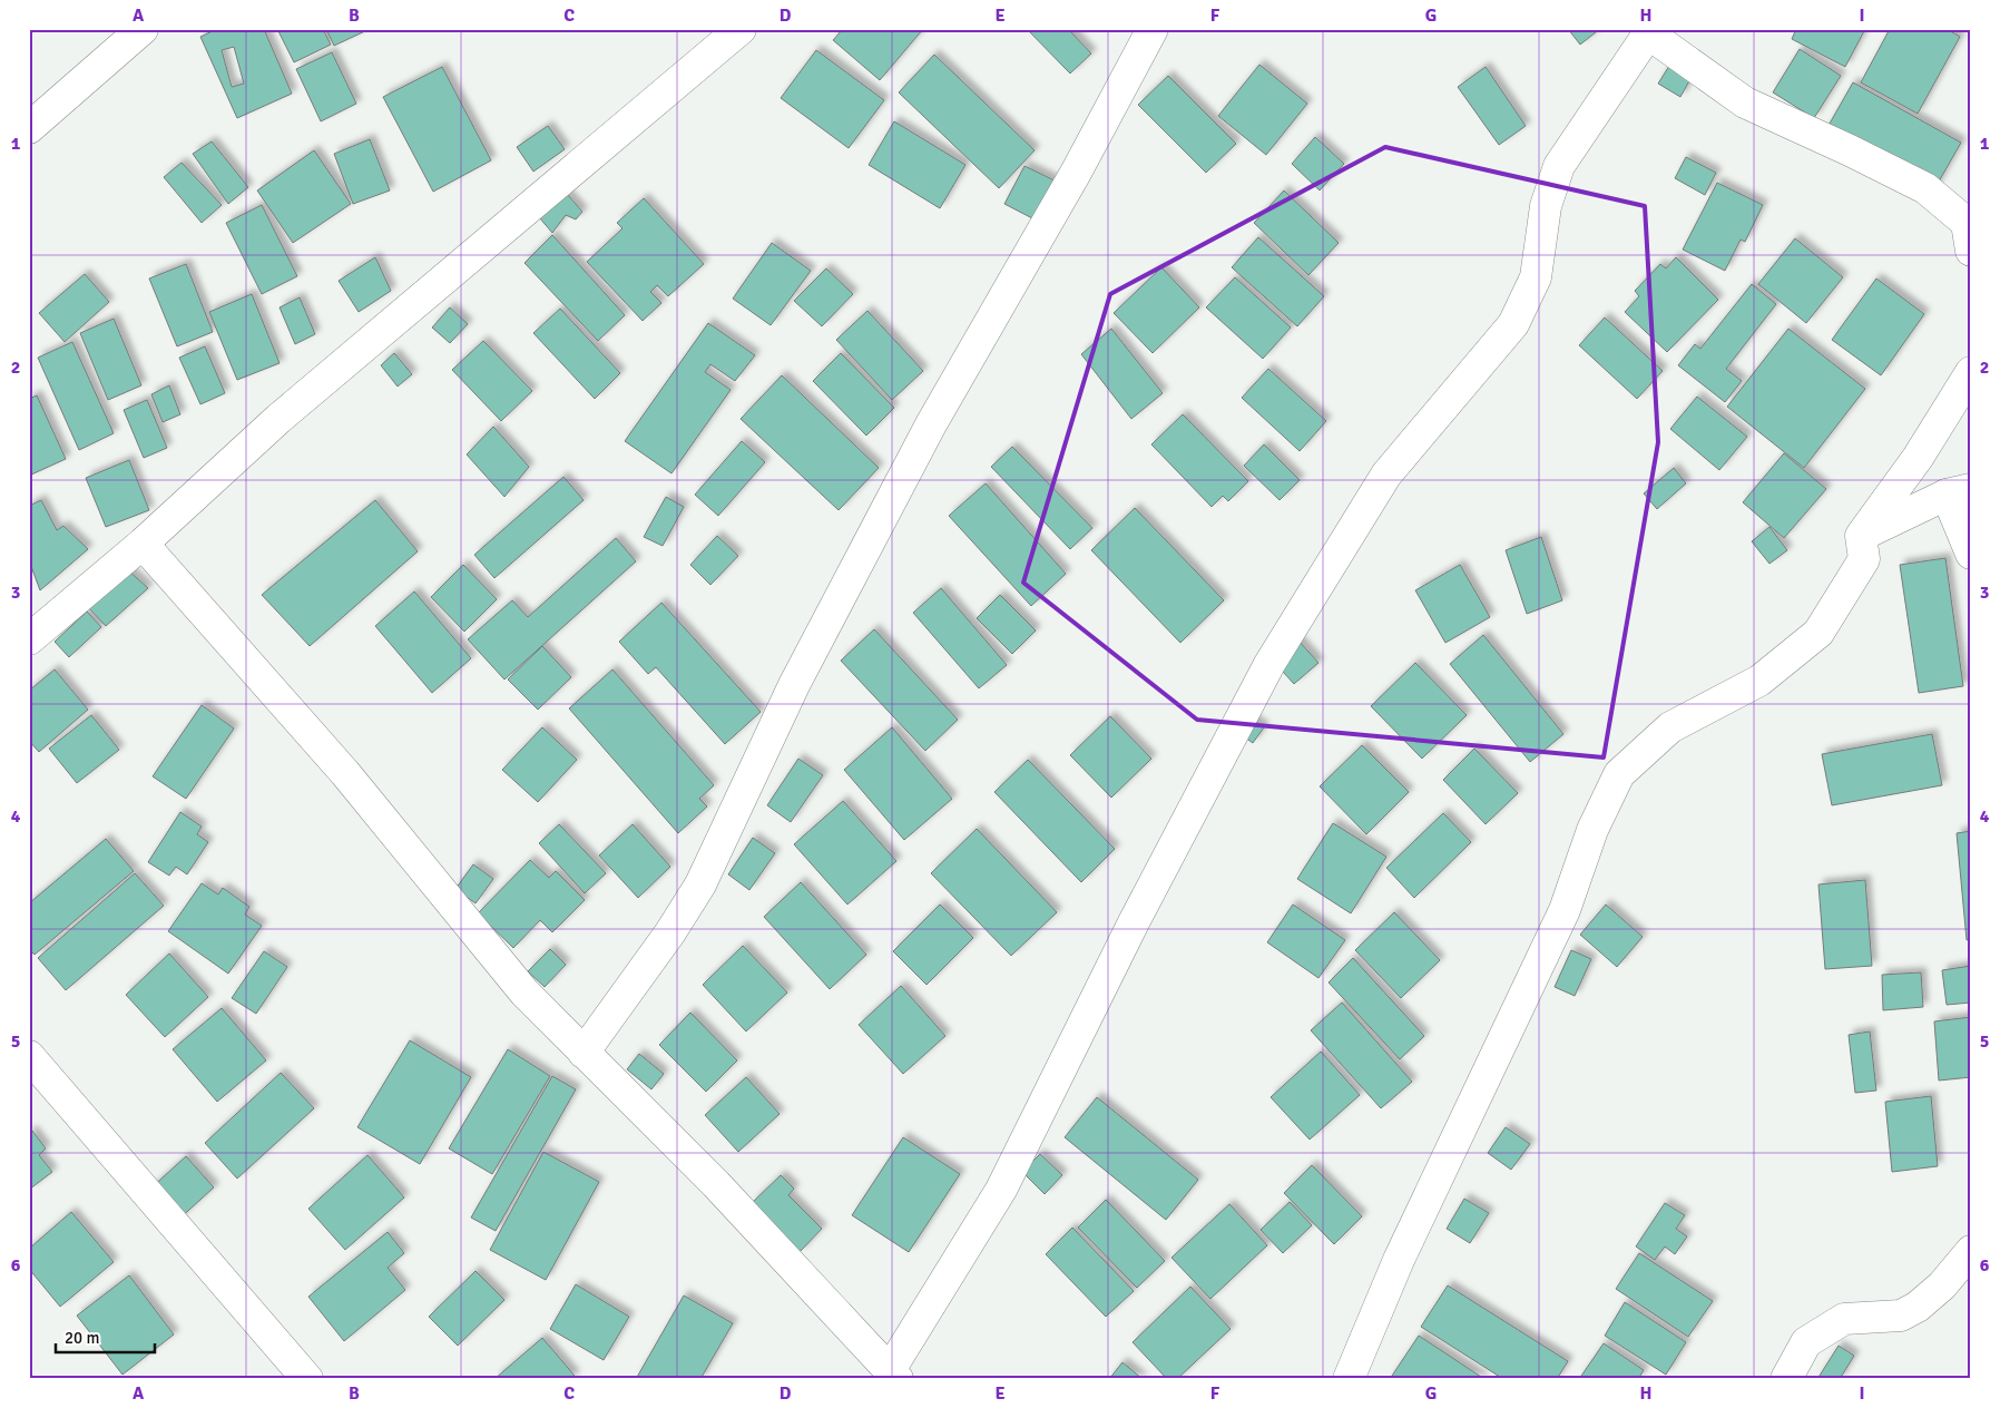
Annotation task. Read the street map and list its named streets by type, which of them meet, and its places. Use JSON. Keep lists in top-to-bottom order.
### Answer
{
  "scale_bar": "20 m",
  "grid": {
    "columns": [
      "A",
      "B",
      "C",
      "D",
      "E",
      "F",
      "G",
      "H",
      "I"
    ],
    "rows": [
      "1",
      "2",
      "3",
      "4",
      "5",
      "6"
    ]
  }
}
